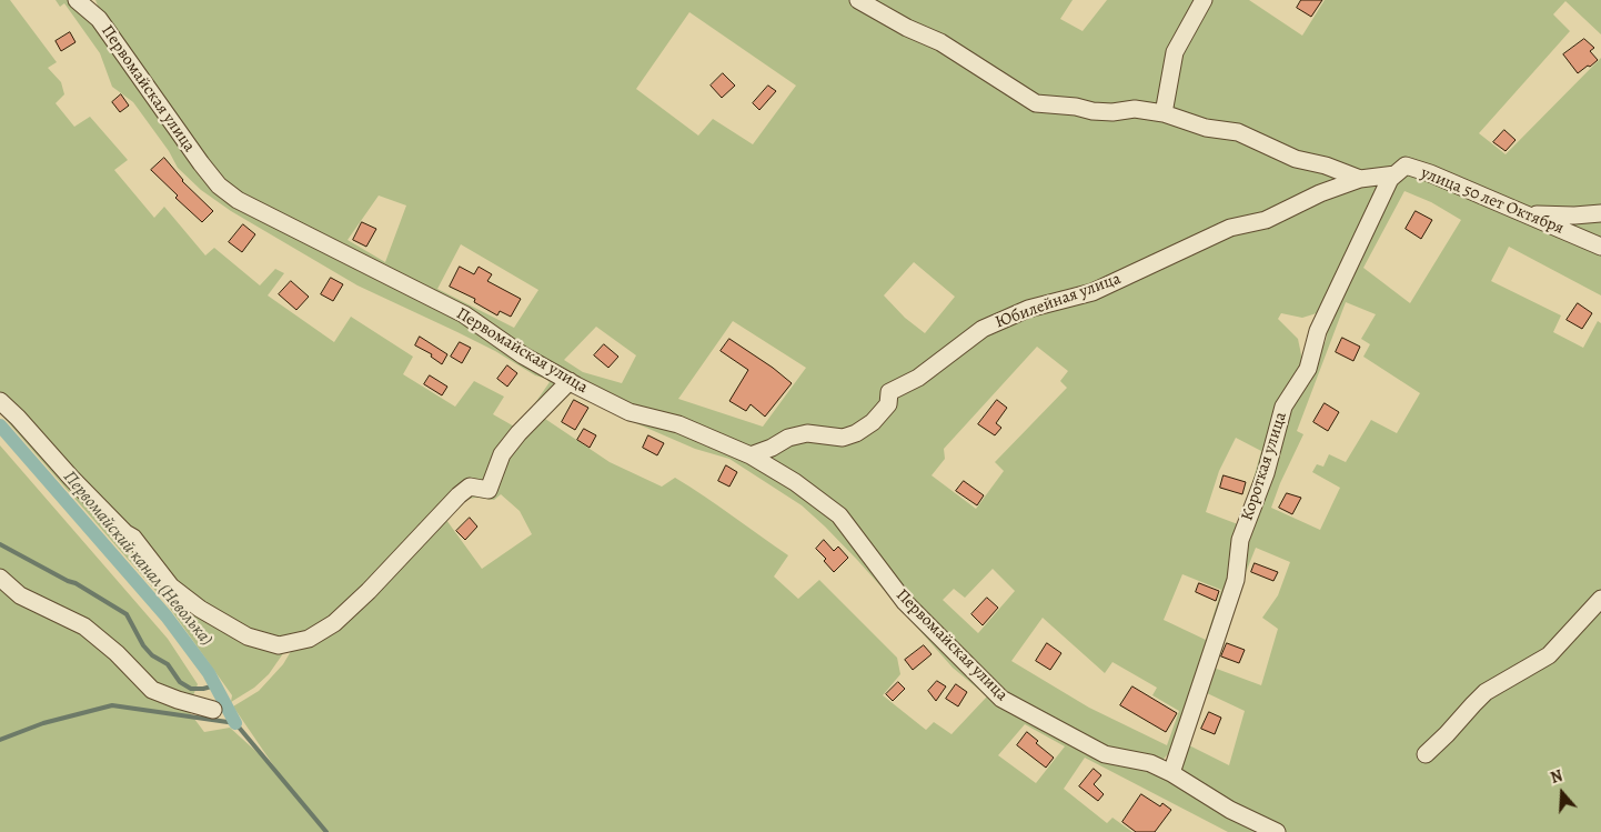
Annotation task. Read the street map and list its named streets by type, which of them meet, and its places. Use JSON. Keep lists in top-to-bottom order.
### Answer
{
  "streets": {
    "street": [
      "Первомайская улица",
      "улица 50 лет Октября",
      "Юбилейная улица",
      "Короткая улица"
    ]
  },
  "crossings": [
    ["Первомайская улица", "Юбилейная улица"],
    ["Первомайская улица", "Короткая улица"],
    ["улица 50 лет Октября", "Юбилейная улица"],
    ["улица 50 лет Октября", "Короткая улица"]
  ],
  "water": ["Первомайский канал (Неволька)"],
  "north": "top"
}
